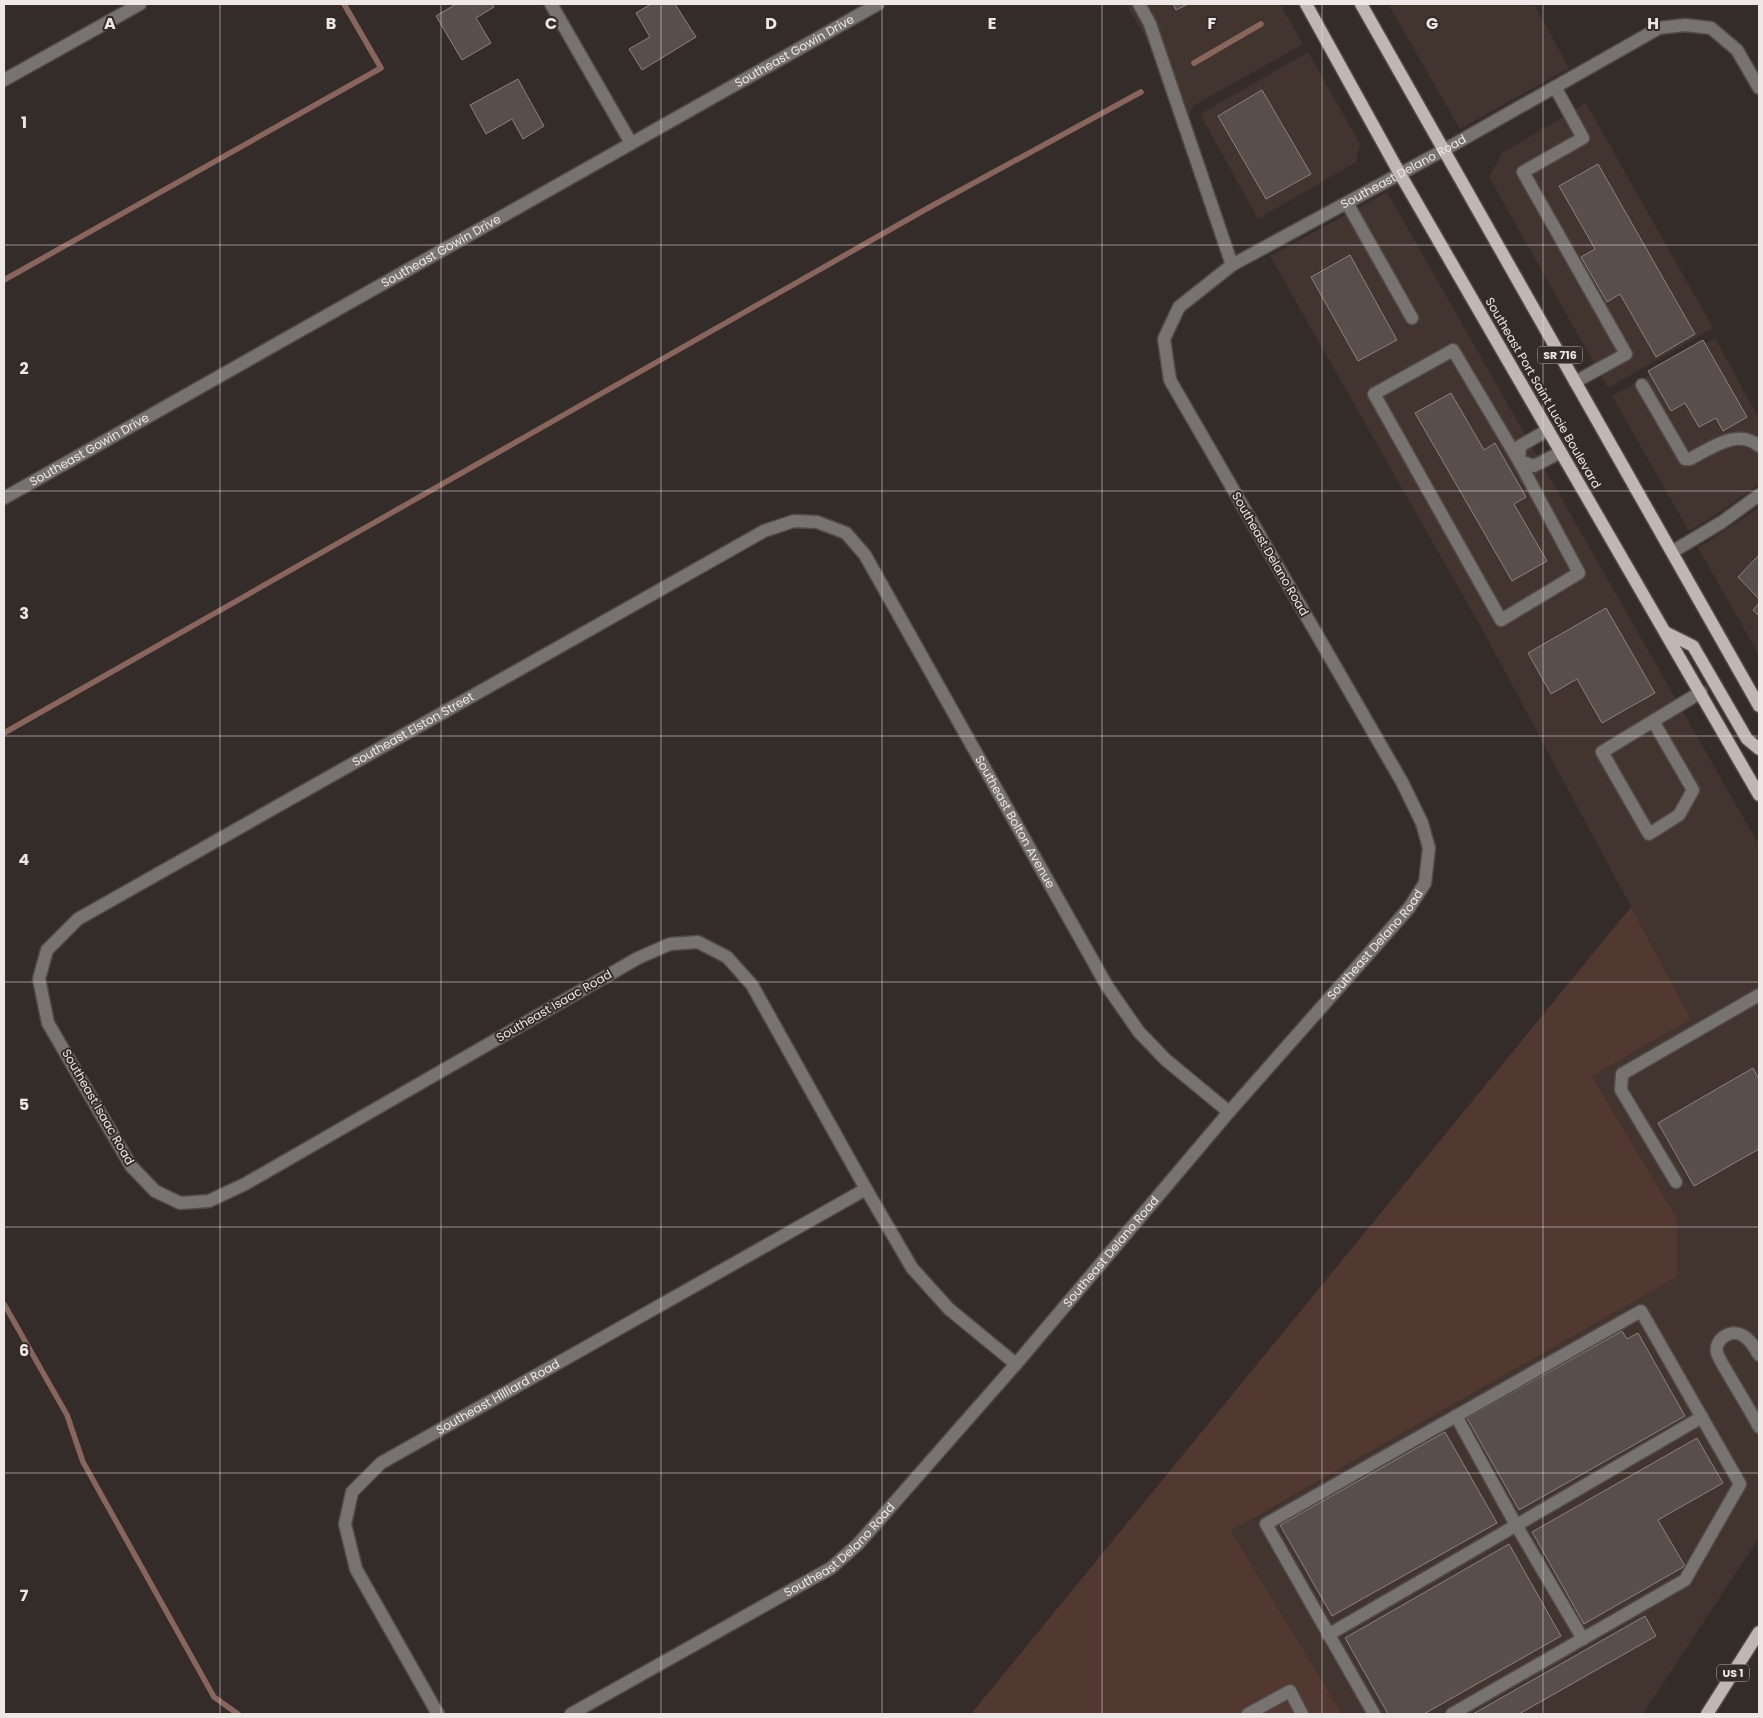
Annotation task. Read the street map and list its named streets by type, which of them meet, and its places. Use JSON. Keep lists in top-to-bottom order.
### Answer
{
  "streets": {
    "main road": ["SR 716", "Southeast Port Saint Lucie Boulevard", "US 1"],
    "street": [
      "Southeast Gowin Drive",
      "Southeast Delano Road",
      "Southeast Elston Street",
      "Southeast Bolton Avenue",
      "Southeast Isaac Road",
      "Southeast Hilliard Road"
    ]
  },
  "crossings": [
    ["Southeast Delano Road", "SR 716"],
    ["Southeast Delano Road", "Southeast Port Saint Lucie Boulevard"],
    ["Southeast Delano Road", "Southeast Bolton Avenue"],
    ["Southeast Delano Road", "Southeast Isaac Road"],
    ["Southeast Elston Street", "Southeast Bolton Avenue"],
    ["Southeast Elston Street", "Southeast Isaac Road"],
    ["Southeast Isaac Road", "Southeast Hilliard Road"]
  ],
  "grid": {
    "columns": [
      "A",
      "B",
      "C",
      "D",
      "E",
      "F",
      "G",
      "H"
    ],
    "rows": [
      "1",
      "2",
      "3",
      "4",
      "5",
      "6",
      "7"
    ]
  }
}
